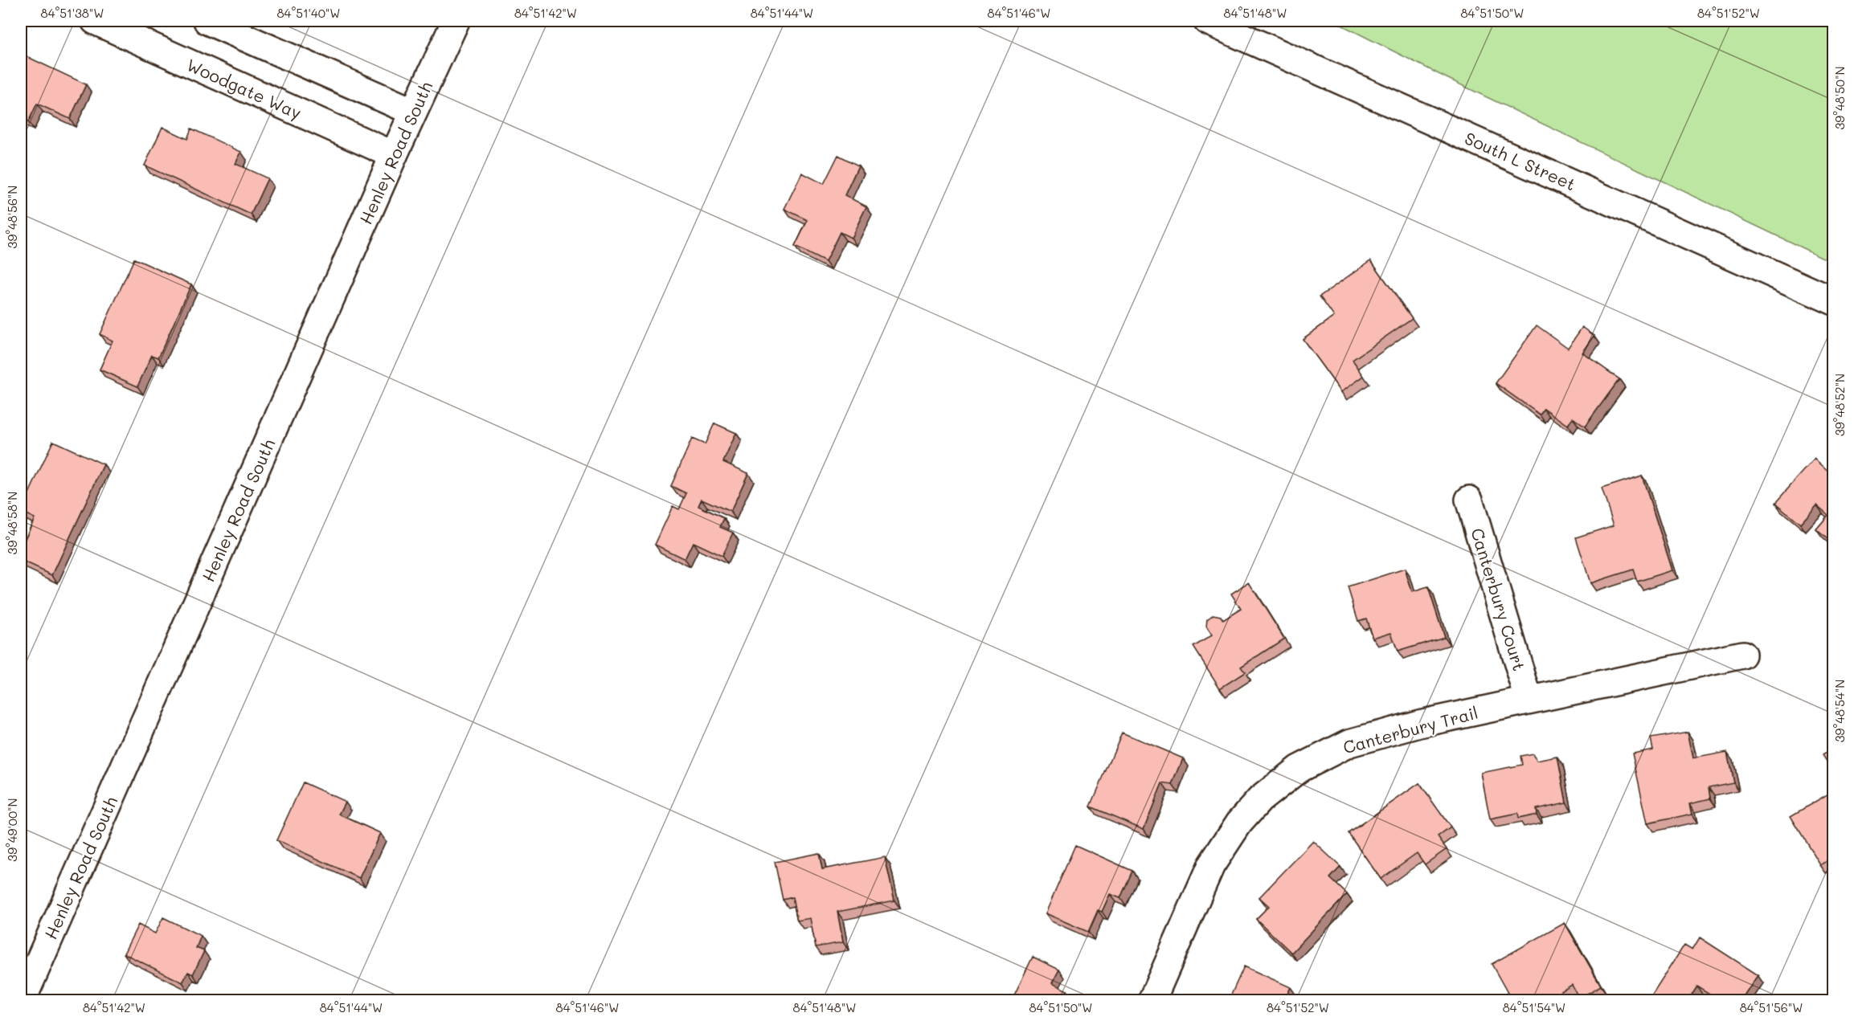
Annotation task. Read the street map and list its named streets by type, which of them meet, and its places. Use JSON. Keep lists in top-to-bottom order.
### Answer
{
  "streets": {
    "street": [
      "Woodgate Way",
      "Henley Road South",
      "South L Street",
      "Canterbury Court",
      "Canterbury Trail"
    ]
  },
  "crossings": [
    ["Woodgate Way", "Henley Road South"],
    ["Canterbury Court", "Canterbury Trail"]
  ],
  "coordinates": [
    "84°51'38\"W",
    "84°51'40\"W",
    "84°51'42\"W",
    "84°51'44\"W",
    "84°51'46\"W",
    "84°51'48\"W",
    "84°51'50\"W",
    "84°51'52\"W",
    "39°48'50\"N",
    "39°48'56\"N",
    "39°48'52\"N",
    "39°48'58\"N",
    "39°48'54\"N",
    "39°49'00\"N",
    "84°51'54\"W",
    "84°51'56\"W"
  ]
}
